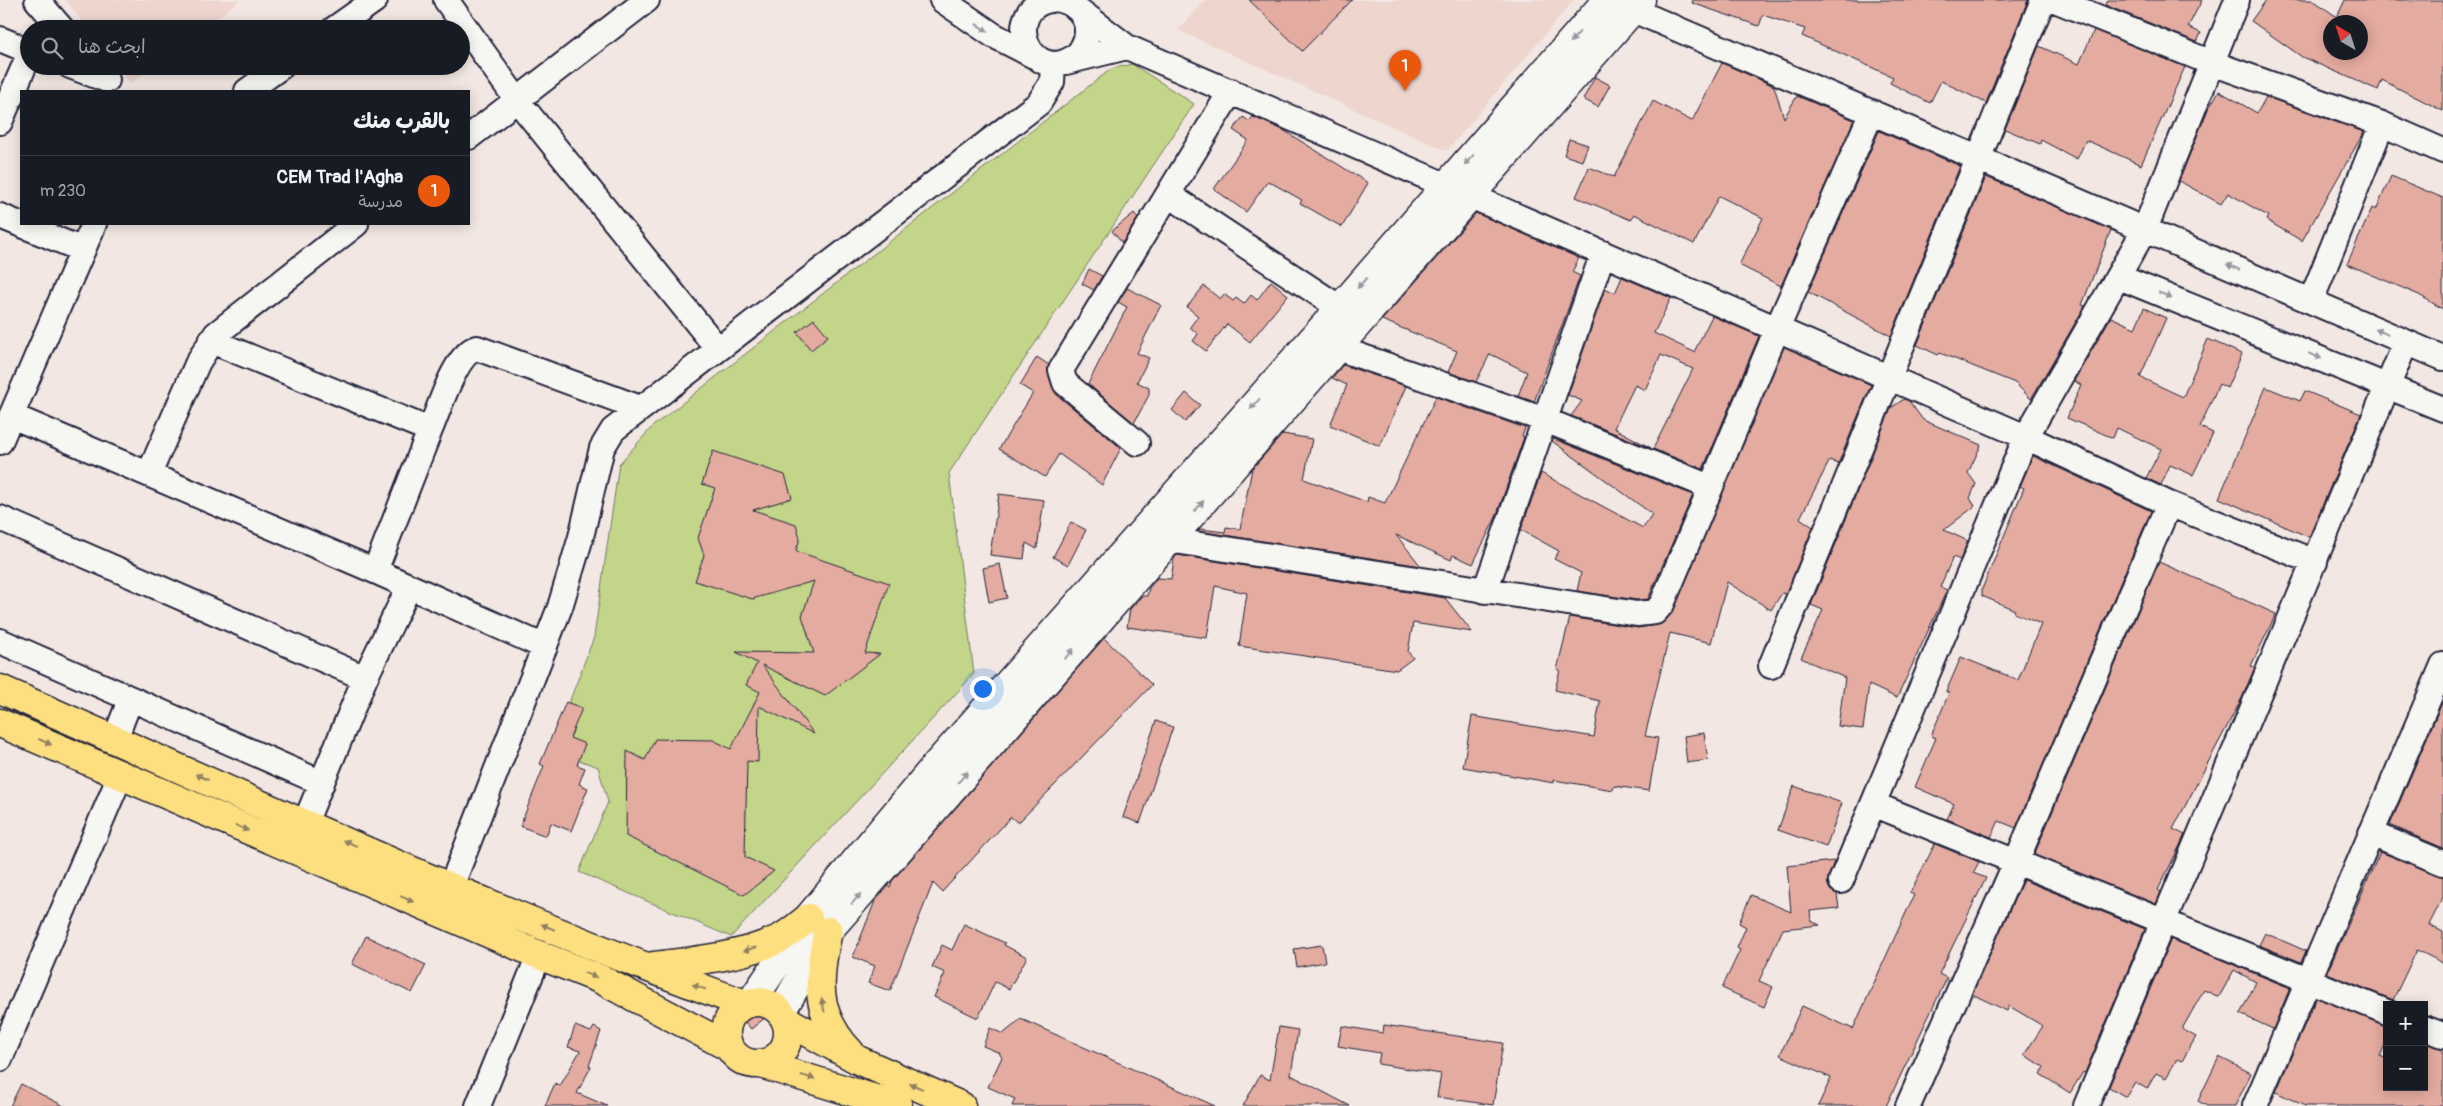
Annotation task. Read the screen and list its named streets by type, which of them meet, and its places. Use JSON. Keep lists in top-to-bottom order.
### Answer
{
  "north": "top left",
  "page": {
    "search": "ابحث هنا",
    "pins": "1",
    "heading": "بالقرب منك",
    "list": [
      {
        "mark": "1",
        "name": "CEM Trad l'Agha",
        "note": "مدرسة",
        "value": "230 m"
      }
    ],
    "map_buttons": ["+", "−"]
  }
}
